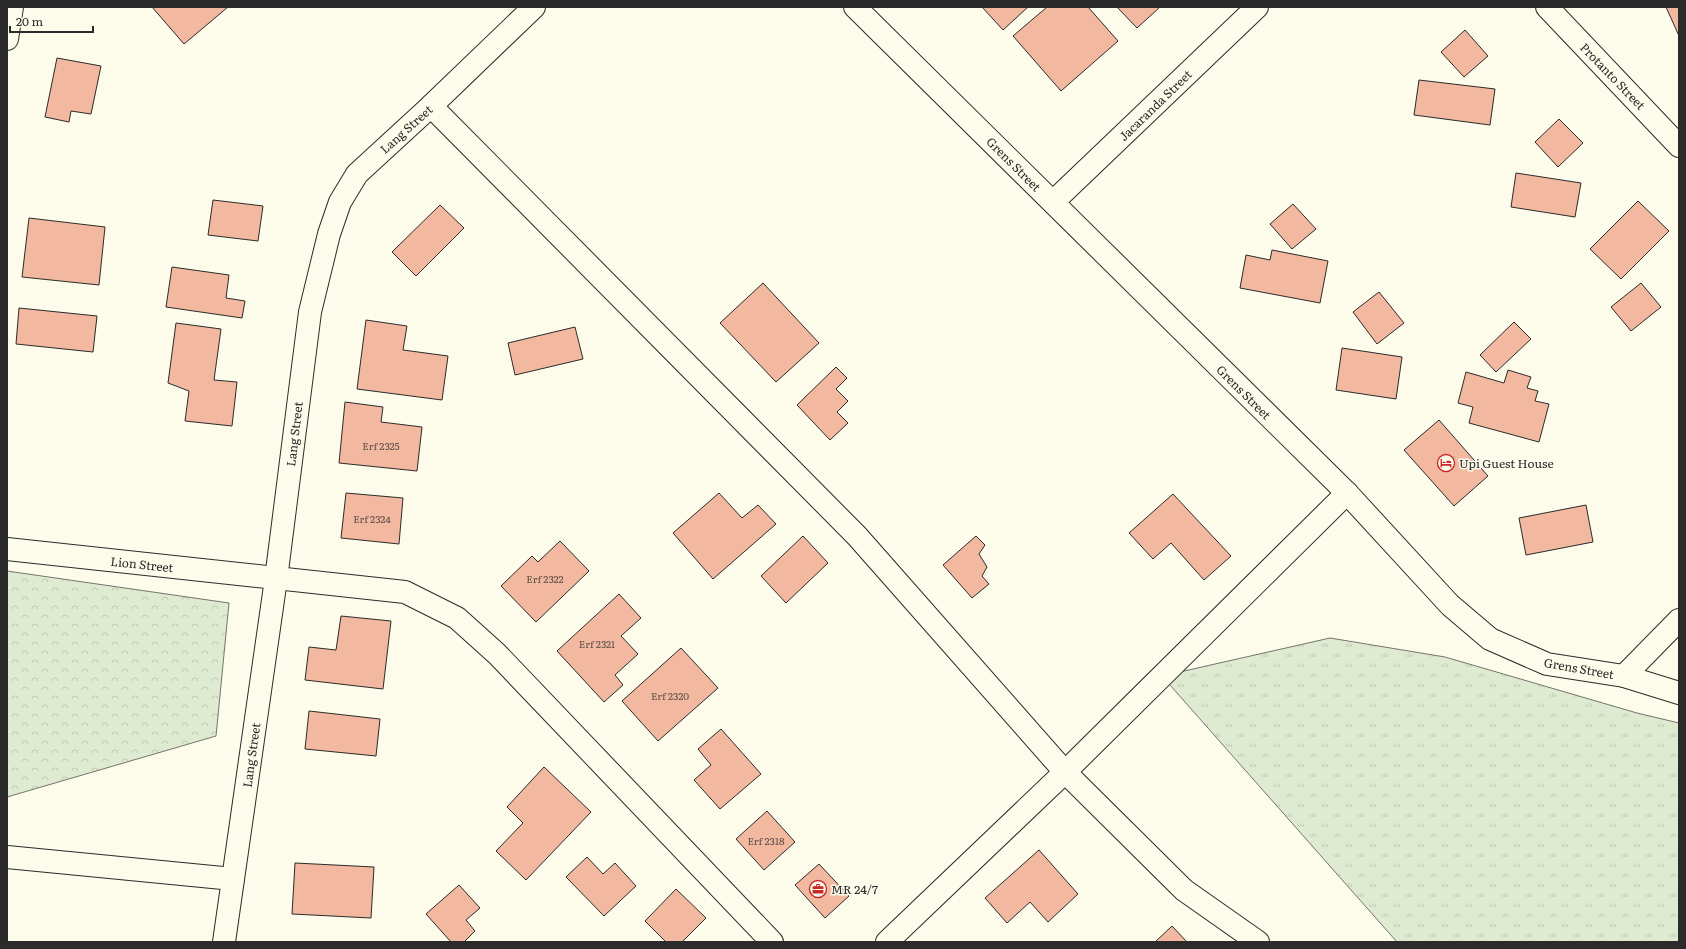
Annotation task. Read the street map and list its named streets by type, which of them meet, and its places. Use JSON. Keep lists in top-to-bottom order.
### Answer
{
  "streets": {
    "street": [
      "Protanto Street",
      "Jacaranda Street",
      "Lang Street",
      "Grens Street",
      "Lion Street"
    ]
  },
  "crossings": [
    ["Jacaranda Street", "Grens Street"],
    ["Lang Street", "Lion Street"]
  ],
  "places": {
    "hotel": ["Upi Guest House"],
    "office": ["MR 24/7"]
  },
  "house_numbers": [
    "Erf 2325",
    "Erf 2324",
    "Erf 2322",
    "Erf 2321",
    "Erf 2320",
    "Erf 2318"
  ],
  "scale_bar": "20 m"
}
